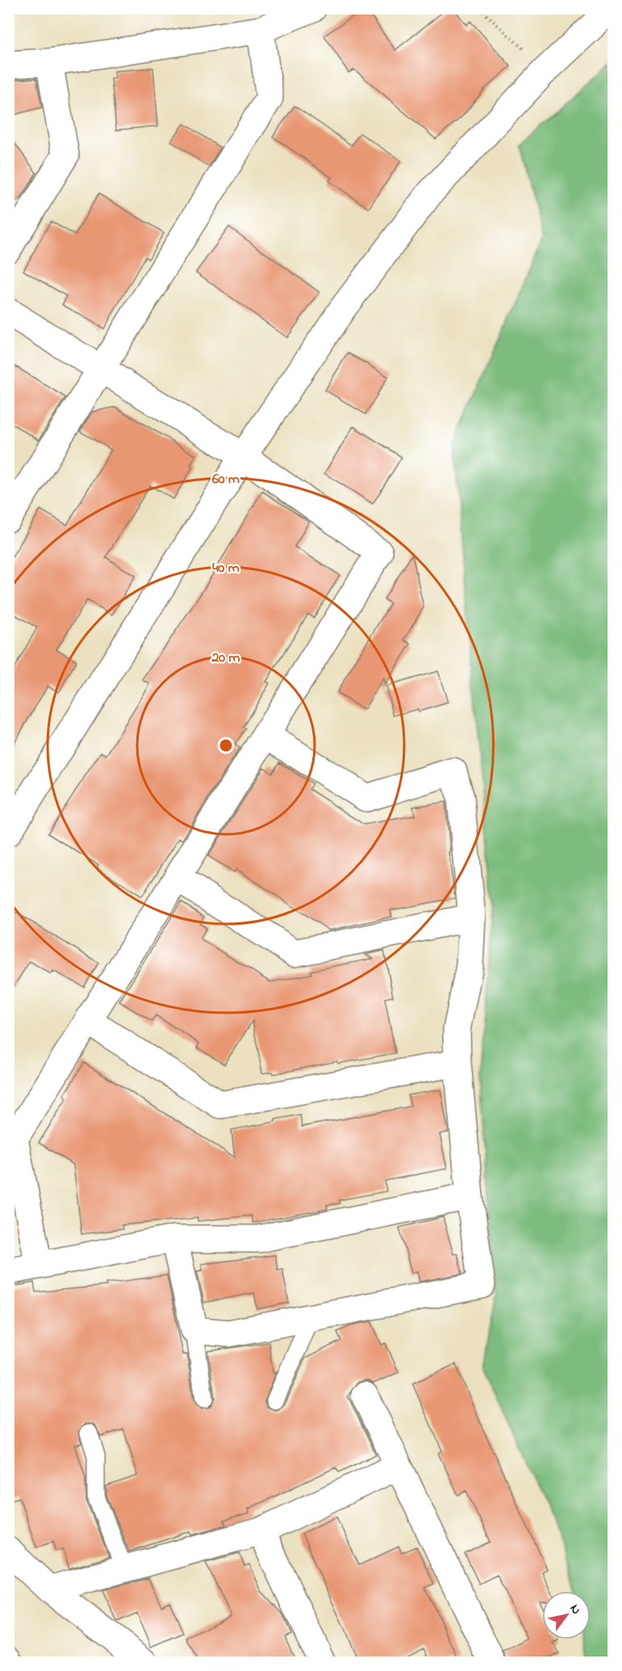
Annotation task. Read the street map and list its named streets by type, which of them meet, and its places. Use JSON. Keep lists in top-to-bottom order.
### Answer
{
  "north": "top right",
  "rings": ["60 m", "40 m", "20 m"]
}
